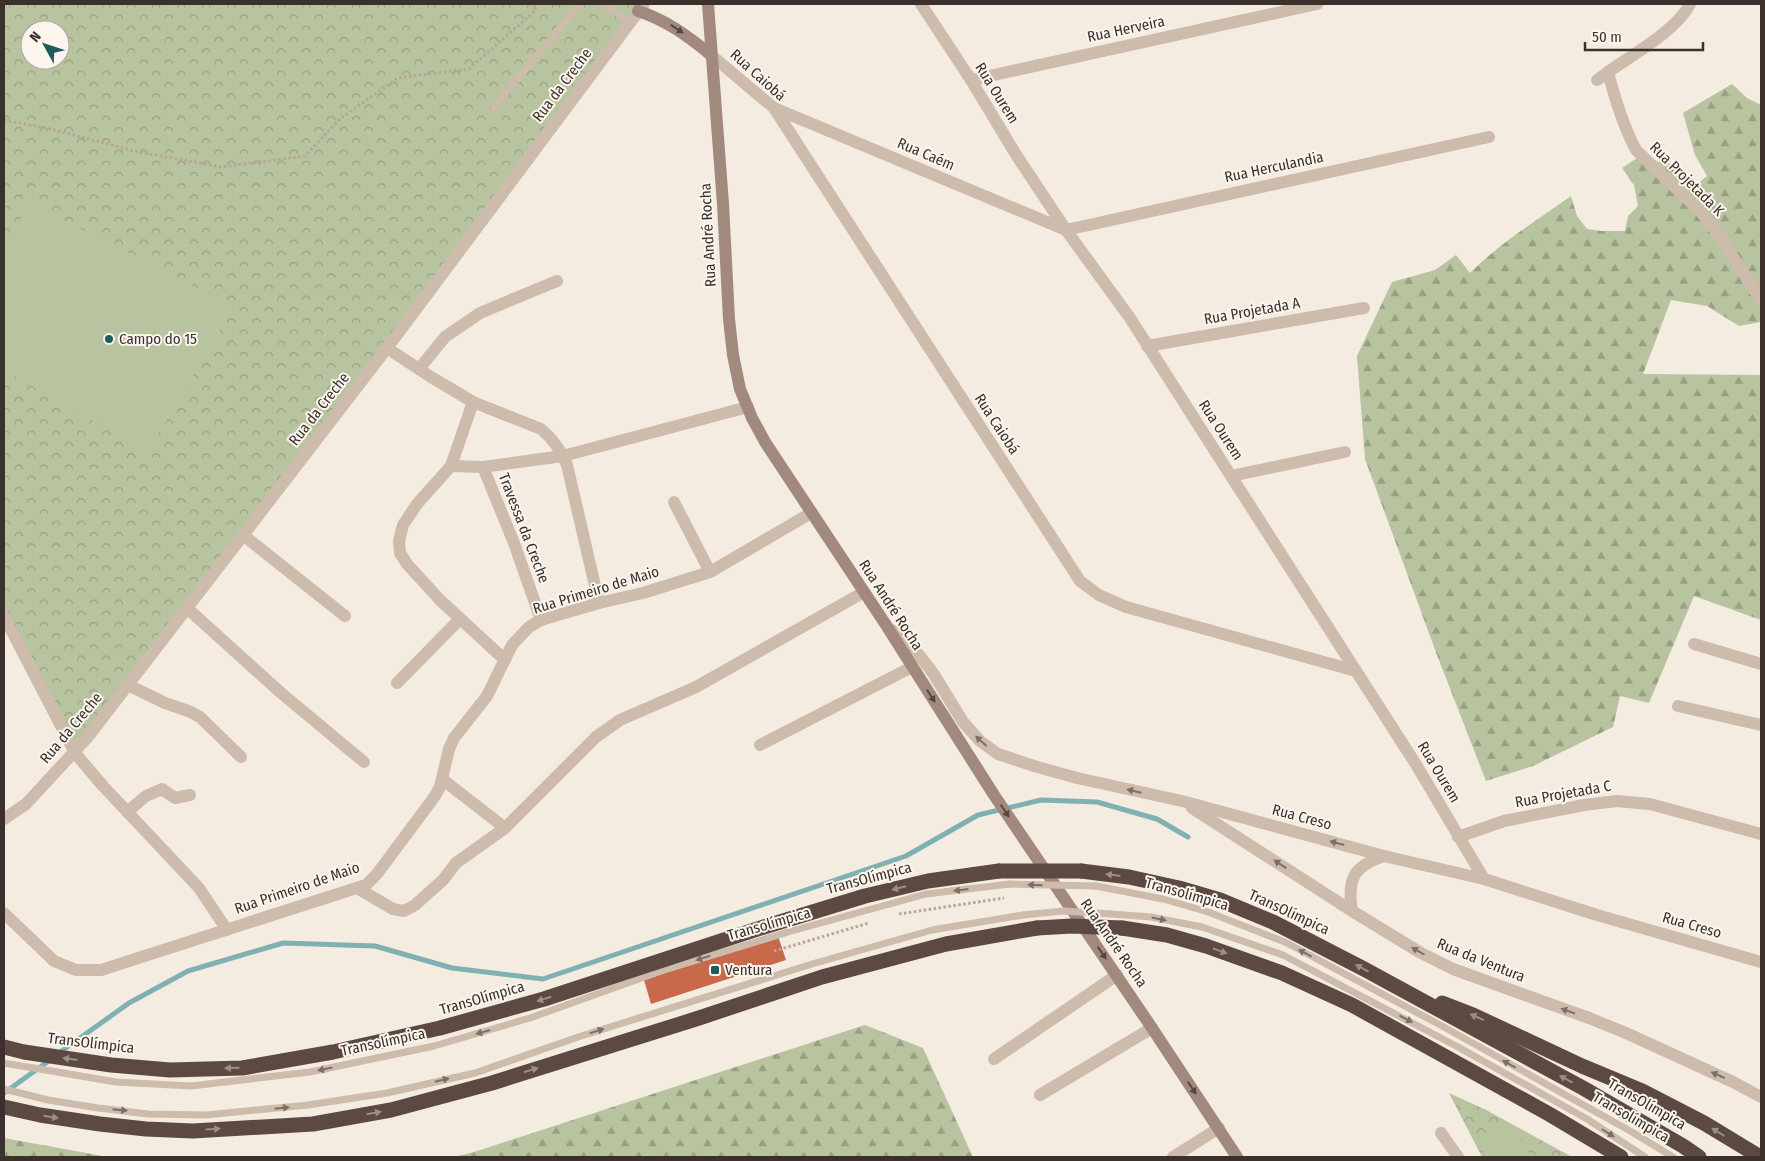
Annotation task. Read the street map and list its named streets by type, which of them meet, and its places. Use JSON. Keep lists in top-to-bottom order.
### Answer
{
  "streets": {
    "highway": ["TransOlímpica"],
    "main road": ["Rua André Rocha"],
    "street": [
      "Rua Herveira",
      "Rua Caiobá",
      "Rua da Creche",
      "Rua Ourem",
      "Rua Caém",
      "Rua Herculandia",
      "Rua Projetada K",
      "Rua Projetada A",
      "Travessa da Creche",
      "Rua Primeiro de Maio",
      "Rua Projetada C",
      "Rua Creso",
      "Rua da Ventura"
    ],
    "lane": ["Transolímpica"]
  },
  "crossings": [
    ["Rua Herveira", "Rua Ourem"],
    ["Rua Caiobá", "Rua Ourem"],
    ["Rua Caiobá", "Rua Caém"],
    ["Rua Caiobá", "Rua André Rocha"],
    ["Rua Ourem", "Rua Caém"],
    ["Rua Ourem", "Rua Herculandia"],
    ["Rua Ourem", "Rua Projetada A"],
    ["Rua Ourem", "Rua Projetada C"],
    ["Rua Ourem", "Rua Creso"],
    ["Rua Caém", "Rua Herculandia"],
    ["Rua André Rocha", "Rua Primeiro de Maio"],
    ["Rua André Rocha", "Rua Creso"],
    ["Travessa da Creche", "Rua Primeiro de Maio"],
    ["Rua Creso", "Rua da Ventura"]
  ],
  "one_way": ["Rua André Rocha", "Rua Creso", "Rua da Ventura"],
  "places": {
    "other": ["Campo do 15"],
    "transit": ["Ventura"]
  },
  "scale_bar": "50 m",
  "north": "top left"
}
